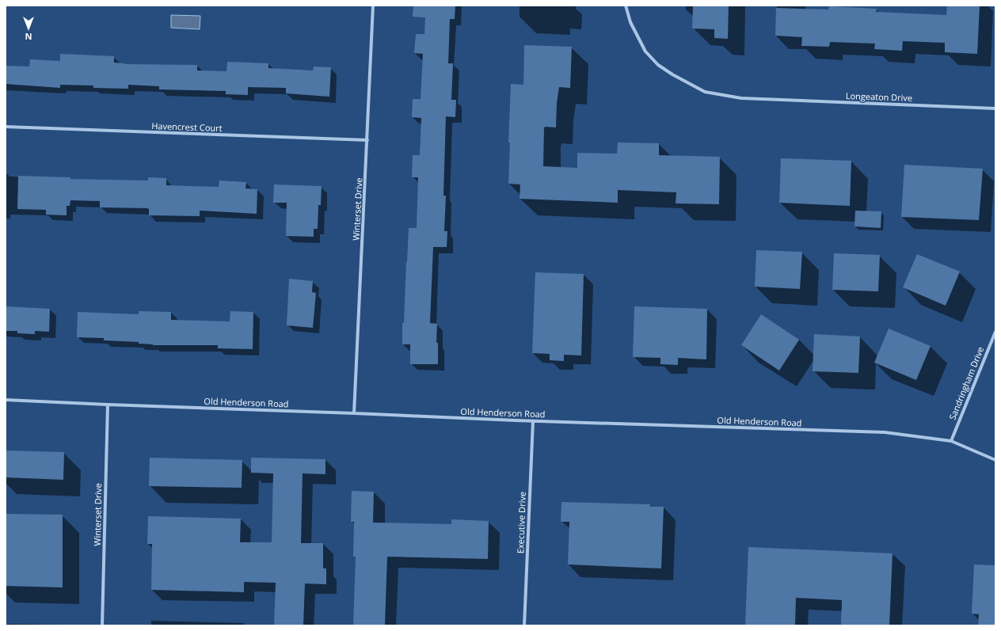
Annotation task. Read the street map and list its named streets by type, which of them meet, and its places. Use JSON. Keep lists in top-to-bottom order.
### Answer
{
  "streets": {
    "street": [
      "Longeaton Drive",
      "Havencrest Court",
      "Winterset Drive",
      "Sandringham Drive",
      "Old Henderson Road",
      "Executive Drive"
    ]
  },
  "crossings": [
    ["Havencrest Court", "Winterset Drive"],
    ["Winterset Drive", "Old Henderson Road"],
    ["Sandringham Drive", "Old Henderson Road"],
    ["Old Henderson Road", "Executive Drive"]
  ],
  "north": "bottom"
}
